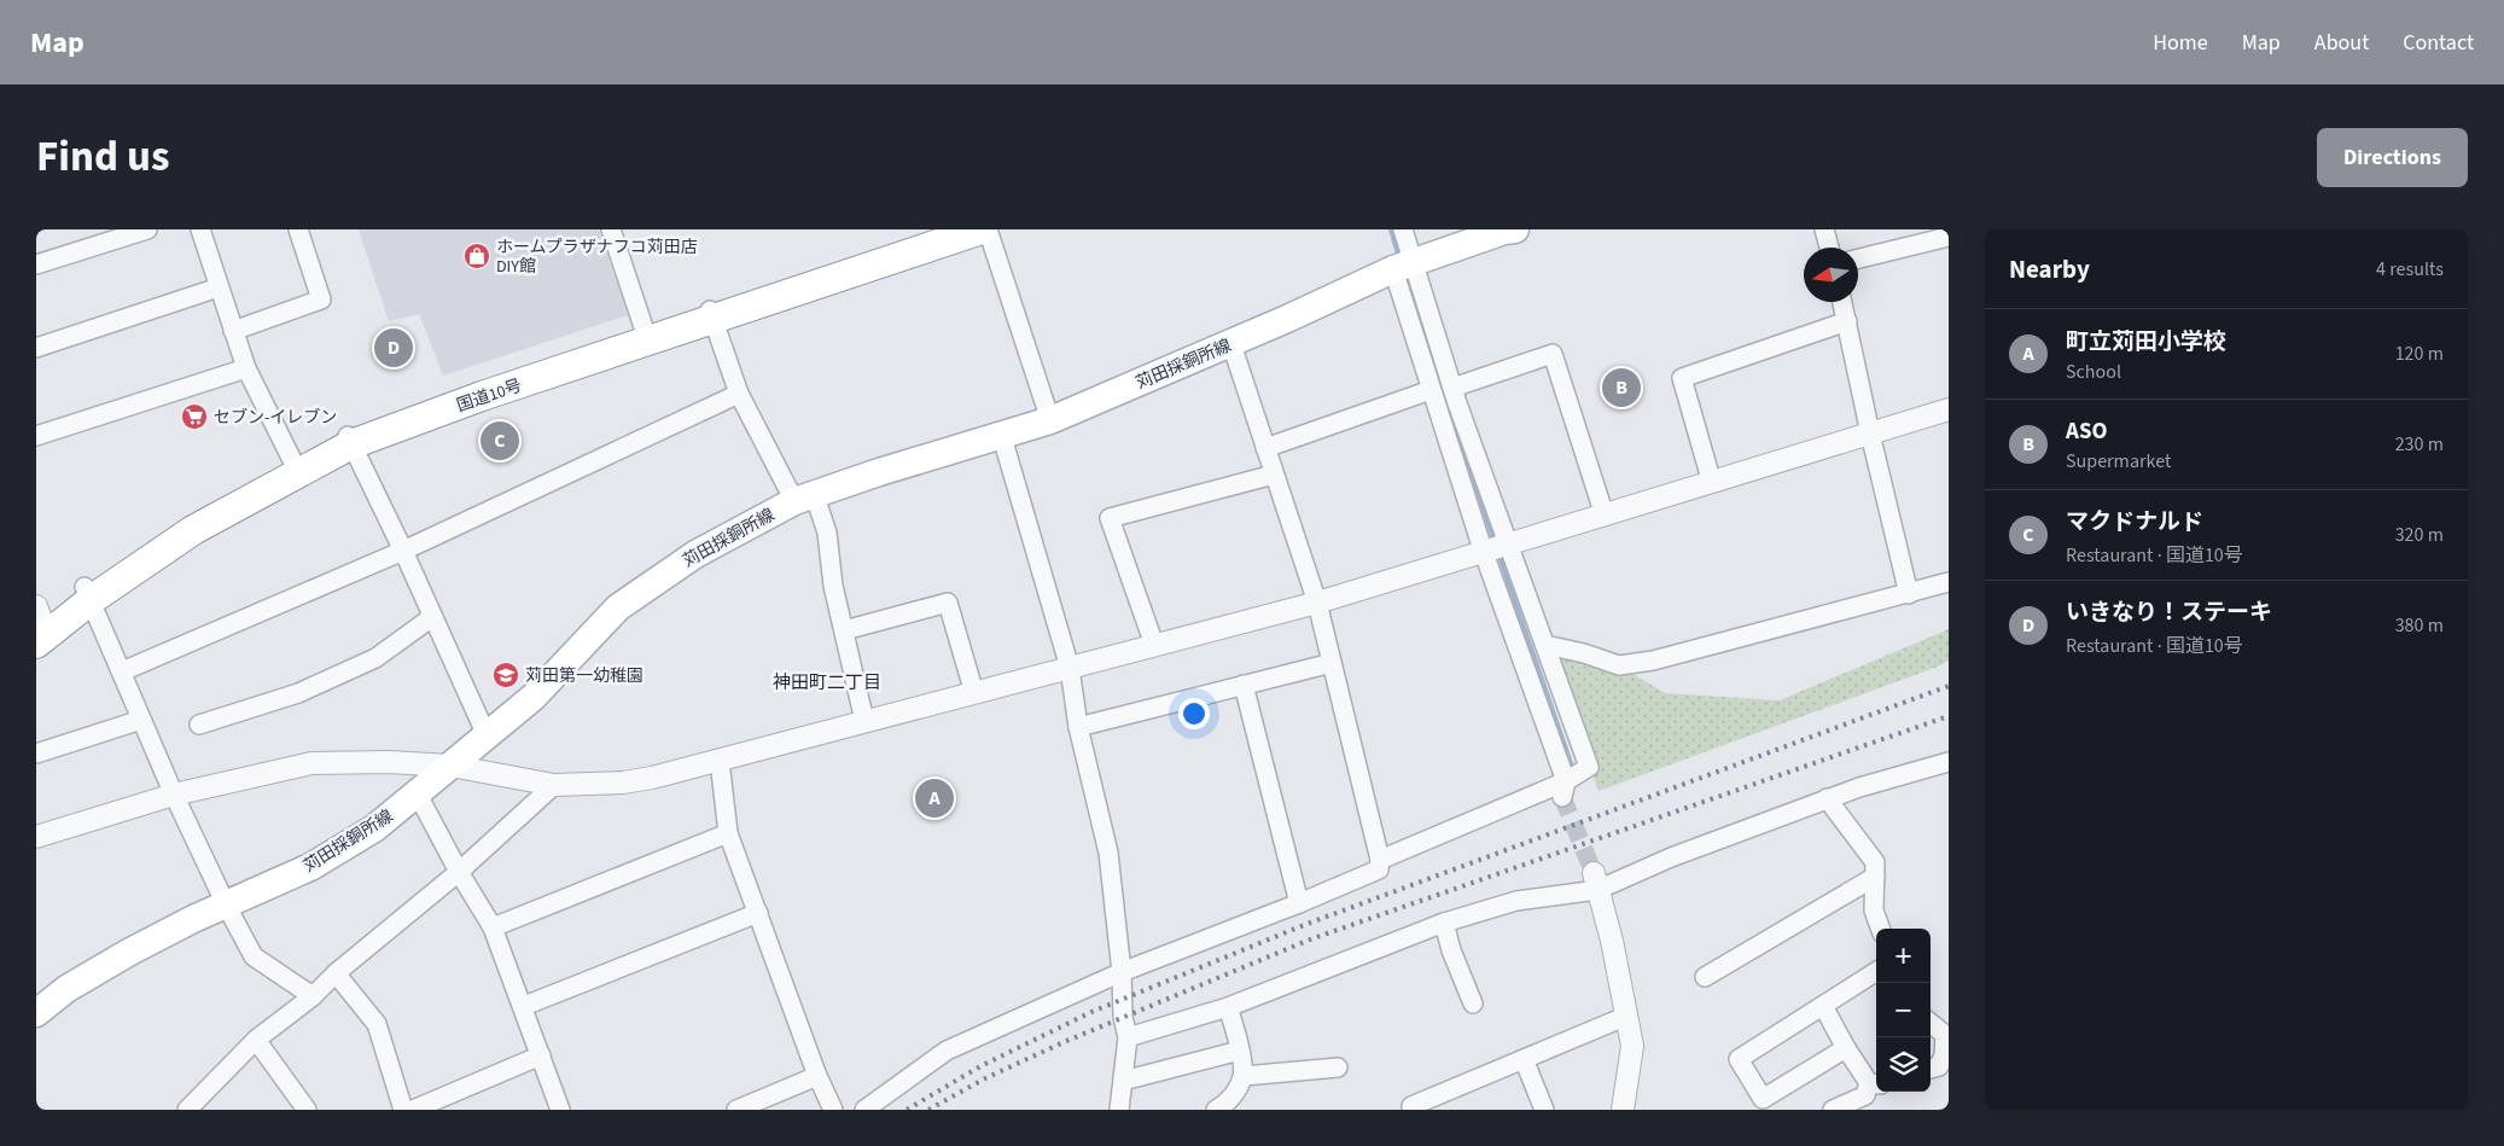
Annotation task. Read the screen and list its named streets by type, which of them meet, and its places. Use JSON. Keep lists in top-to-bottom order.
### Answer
{
  "streets": {
    "highway": ["国道10号"],
    "main road": ["苅田採銅所線"]
  },
  "districts": ["神田町二丁目"],
  "places": {
    "shop": ["ホームプラザナフコ苅田店 DIY館"],
    "supermarket": ["セブン-イレブン"],
    "school or university": ["苅田第一幼稚園"]
  },
  "north": "left",
  "page": {
    "header": "Map",
    "nav": [
      "Home",
      "Map",
      "About",
      "Contact"
    ],
    "title": "Find us",
    "buttons": "Directions",
    "heading": ["Nearby", "4 results"],
    "list": [
      {
        "mark": "A",
        "name": "町立苅田小学校",
        "note": "School",
        "value": "120 m"
      },
      {
        "mark": "B",
        "name": "ASO",
        "note": "Supermarket",
        "value": "230 m"
      },
      {
        "mark": "C",
        "name": "マクドナルド",
        "note": "Restaurant · 国道10号",
        "value": "320 m"
      },
      {
        "mark": "D",
        "name": "いきなり！ステーキ",
        "note": "Restaurant · 国道10号",
        "value": "380 m"
      }
    ],
    "pins": [
      "D",
      "B",
      "C",
      "A"
    ],
    "map_buttons": ["+", "−"]
  }
}
